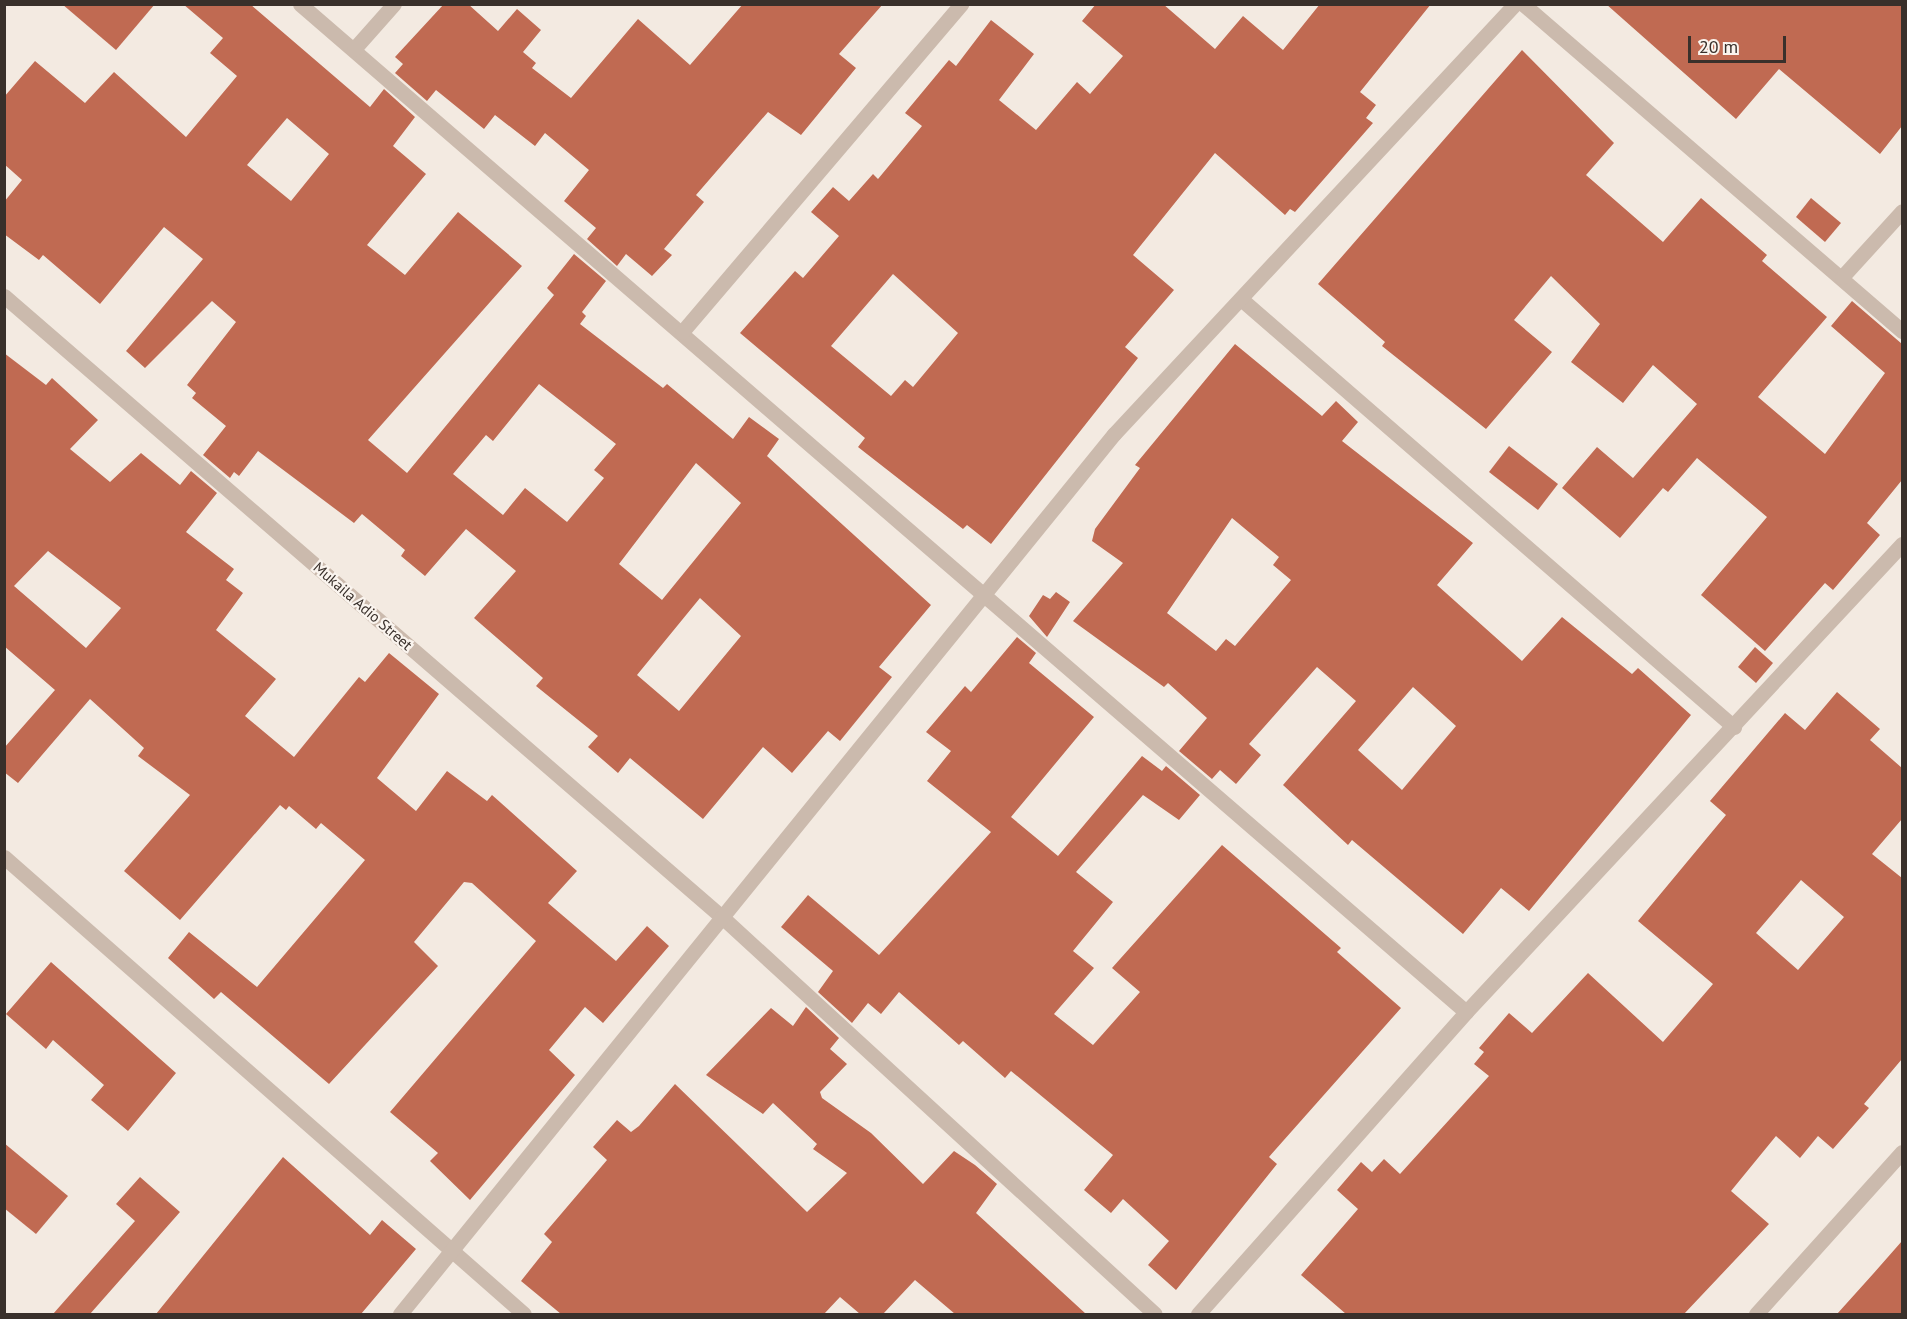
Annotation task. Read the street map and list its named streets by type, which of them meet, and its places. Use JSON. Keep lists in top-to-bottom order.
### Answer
{
  "streets": {
    "street": ["Mukaila Adio Street"]
  },
  "scale_bar": "20 m"
}
